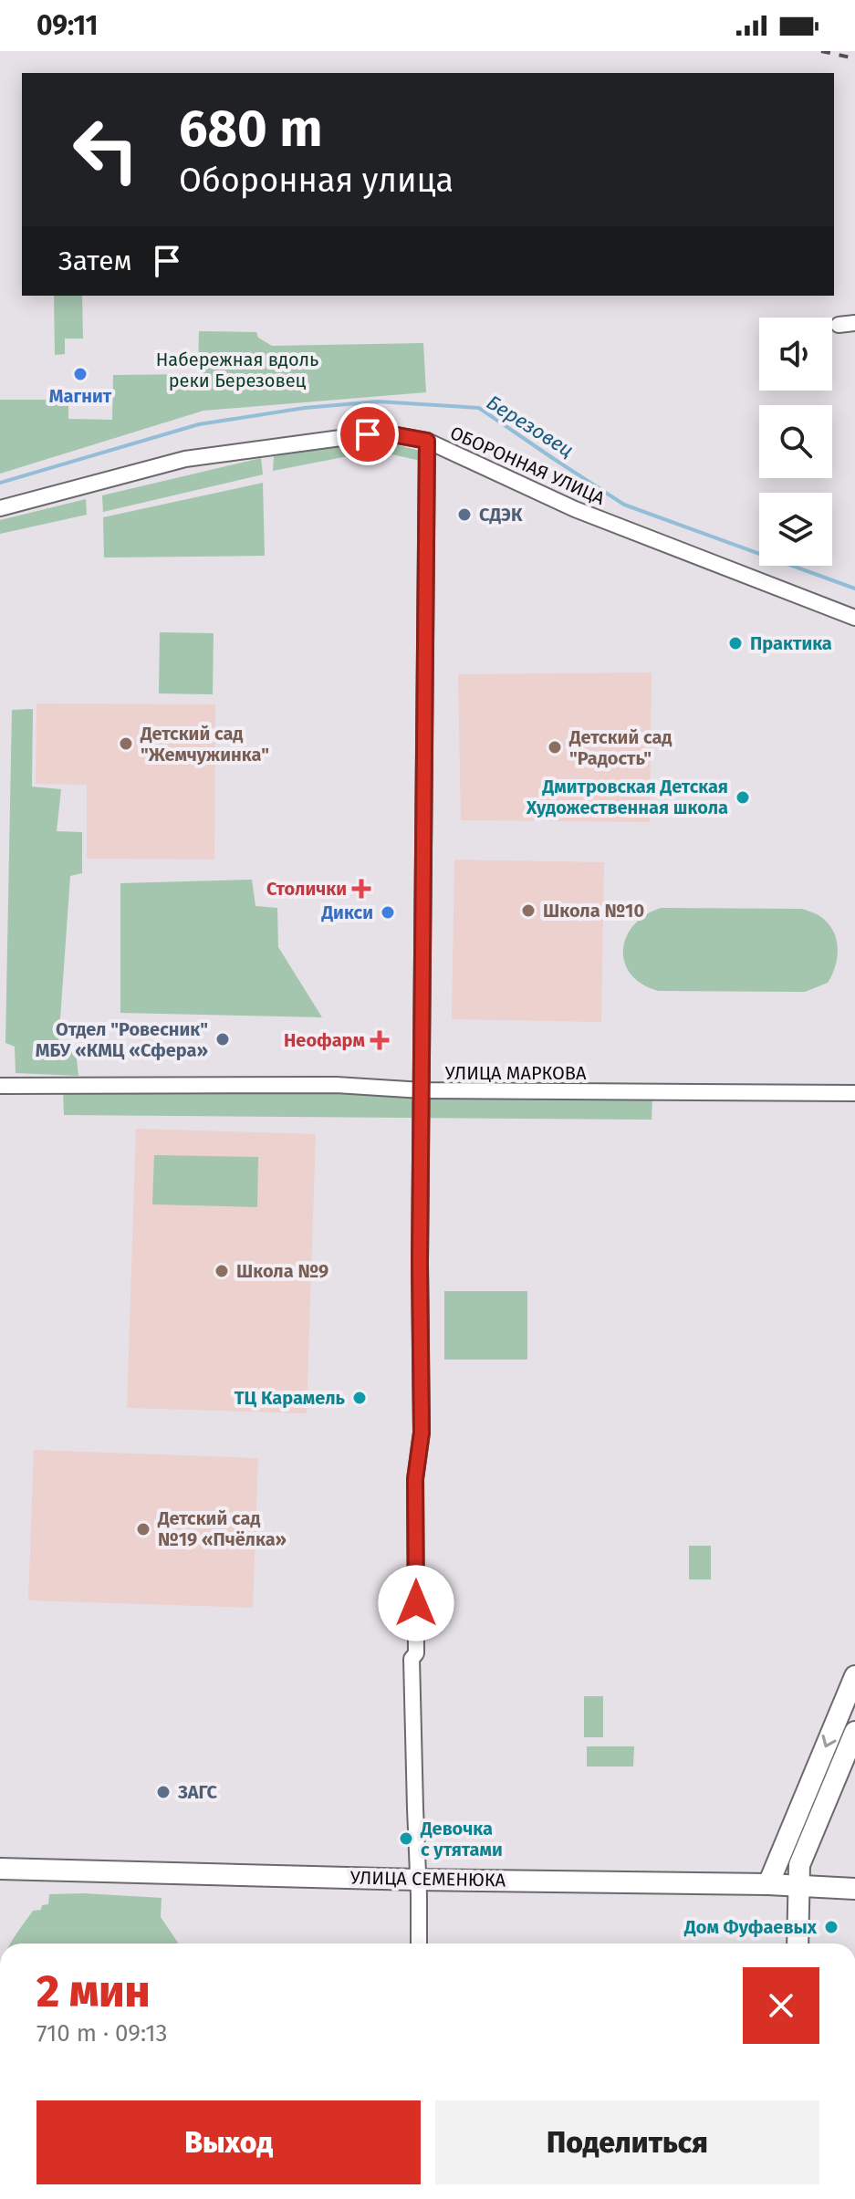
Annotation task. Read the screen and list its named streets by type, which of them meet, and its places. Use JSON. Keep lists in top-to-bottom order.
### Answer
{
  "streets": {
    "main road": ["УЛИЦА СЕМЕНЮКА"],
    "street": ["ОБОРОННАЯ УЛИЦА", "УЛИЦА МАРКОВА"]
  },
  "water": ["Березовец"],
  "parks": ["Набережная вдоль реки Березовец"],
  "places": {
    "other": [
      "Магнит",
      "СДЭК",
      "Практика",
      "Детский сад \"Жемчужинка\"",
      "Детский сад \"Радость\"",
      "Дмитровская Детская Художественная школа",
      "Школа №10",
      "Дикси",
      "Отдел \"Ровесник\" МБУ «КМЦ «Сфера»",
      "Школа №9",
      "ТЦ Карамель",
      "Детский сад №19 «Пчёлка»",
      "ЗАГС",
      "Девочка с утятами",
      "Дом Фуфаевых"
    ],
    "health": ["Столички", "Неофарм"]
  },
  "page": {
    "status": "09:11",
    "turn": ["680 m", "Оборонная улица"],
    "then": "Затем",
    "heading": ["2 мин", "710 m · 09:13"],
    "buttons": ["Выход", "Поделиться"]
  }
}
